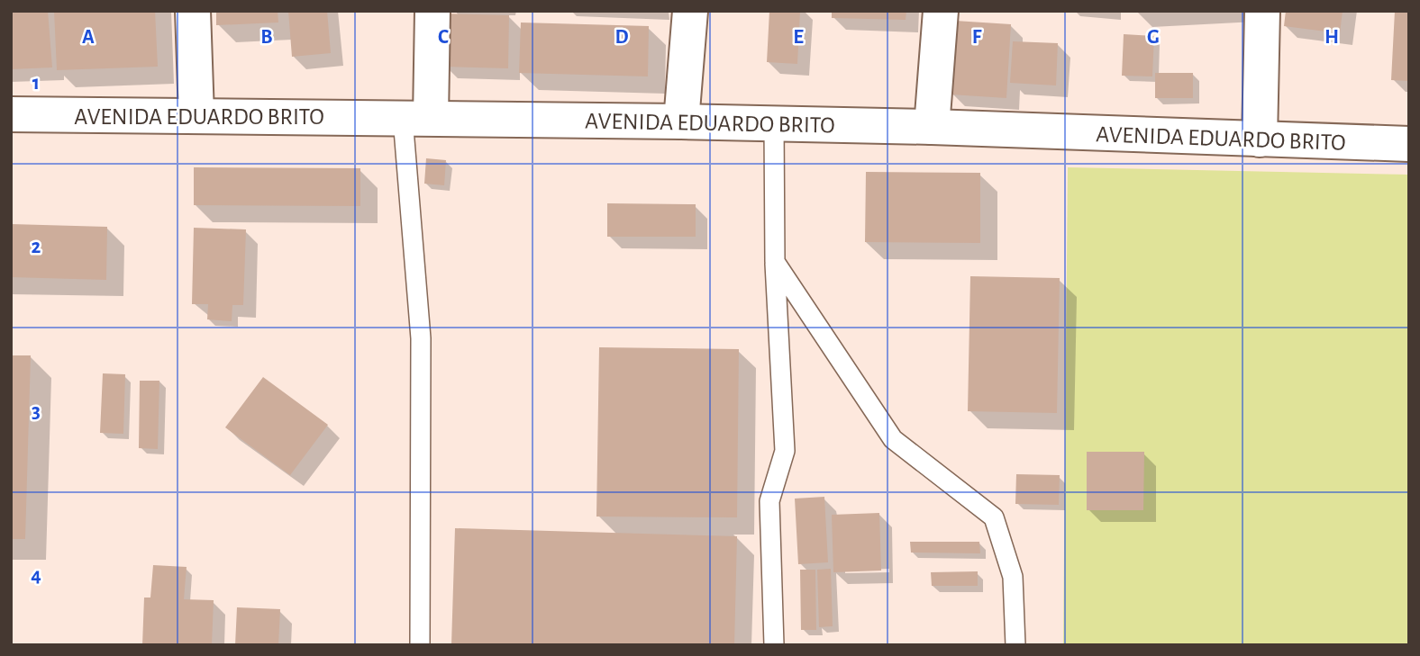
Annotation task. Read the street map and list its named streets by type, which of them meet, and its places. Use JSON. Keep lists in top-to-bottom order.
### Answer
{
  "streets": {
    "street": ["AVENIDA EDUARDO BRITO"]
  },
  "grid": {
    "columns": [
      "A",
      "B",
      "C",
      "D",
      "E",
      "F",
      "G",
      "H"
    ],
    "rows": [
      "1",
      "2",
      "3",
      "4"
    ]
  }
}
